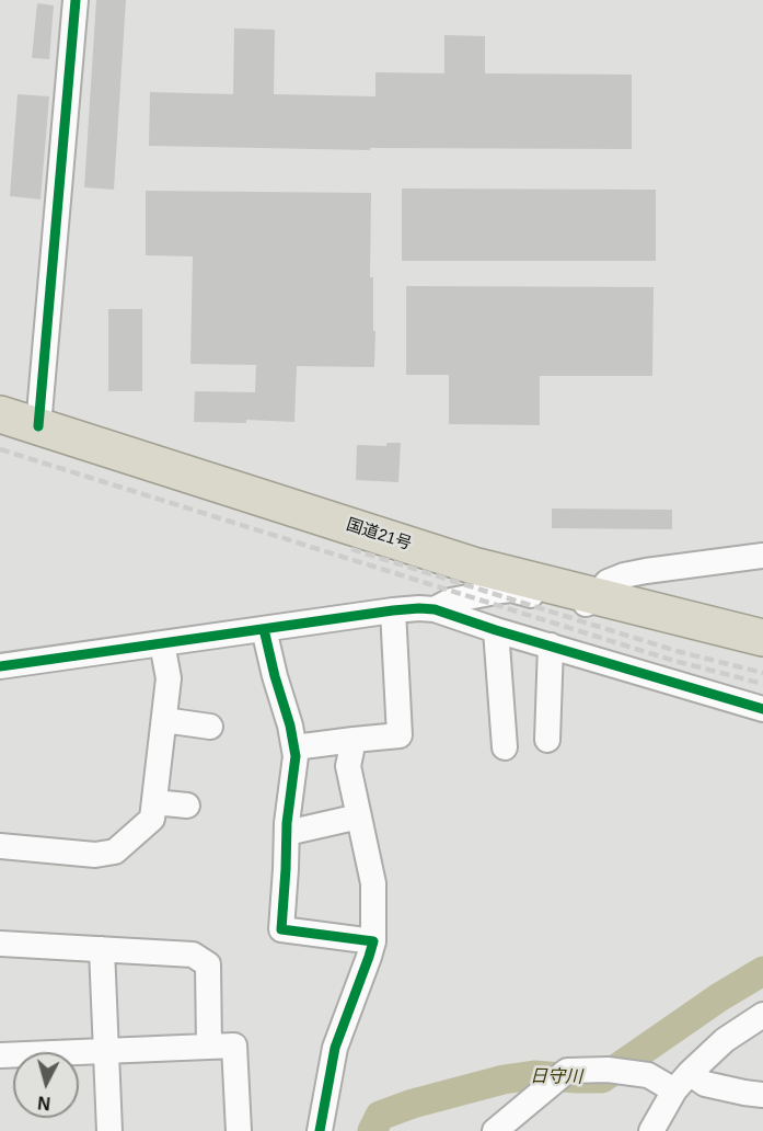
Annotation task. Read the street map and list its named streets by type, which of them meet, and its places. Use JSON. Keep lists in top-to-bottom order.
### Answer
{
  "streets": {
    "highway": ["国道21号"]
  },
  "water": ["日守川"],
  "north": "bottom"
}
